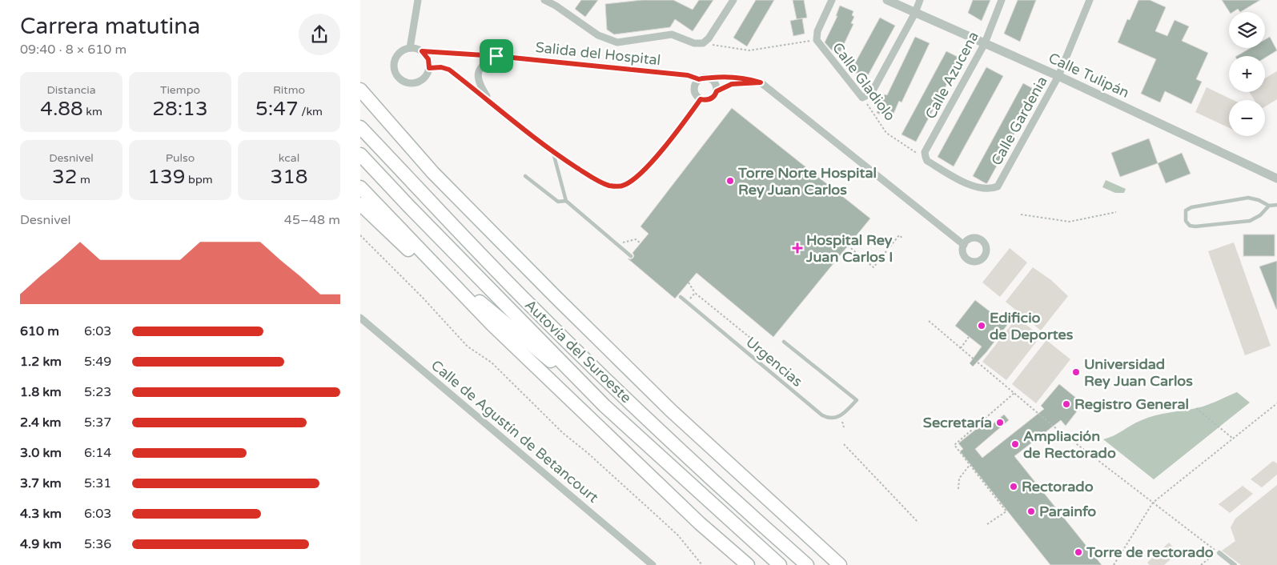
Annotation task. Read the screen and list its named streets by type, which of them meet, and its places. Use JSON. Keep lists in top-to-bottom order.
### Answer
{
  "streets": {
    "highway": ["Autovía del Suroeste"],
    "street": [
      "Salida del Hospital",
      "Calle Azucena",
      "Calle Tulipán",
      "Calle Gladiolo",
      "Calle Gardenia",
      "Calle de Agustín de Betancourt"
    ],
    "lane": ["Urgencias"]
  },
  "crossings": [
    ["Calle Azucena", "Calle Tulipán"],
    ["Calle Azucena", "Calle Gladiolo"],
    ["Calle Azucena", "Calle Gardenia"],
    ["Calle Tulipán", "Calle Gardenia"],
    ["Calle Gladiolo", "Calle Gardenia"]
  ],
  "places": {
    "other": [
      "Torre Norte Hospital Rey Juan Carlos",
      "Edificio de Deportes",
      "Universidad Rey Juan Carlos",
      "Registro General",
      "Secretaría",
      "Ampliación de Rectorado",
      "Rectorado",
      "Parainfo",
      "Torre de rectorado"
    ],
    "health": ["Hospital Rey Juan Carlos I"]
  },
  "page": {
    "heading": ["Carrera matutina", "09:40 · 8 × 610 m"],
    "map_buttons": ["+", "−"],
    "stats": [
      ["Distancia", "4.88 km"],
      ["Tiempo", "28:13"],
      ["Ritmo", "5:47 /km"],
      ["Desnivel", "32 m"],
      ["Pulso", "139 bpm"],
      ["kcal", "318"]
    ],
    "chart": ["Desnivel", "45–48 m"],
    "list": [
      {
        "name": "610 m",
        "note": "6:03"
      },
      {
        "name": "1.2 km",
        "note": "5:49"
      },
      {
        "name": "1.8 km",
        "note": "5:23"
      },
      {
        "name": "2.4 km",
        "note": "5:37"
      },
      {
        "name": "3.0 km",
        "note": "6:14"
      },
      {
        "name": "3.7 km",
        "note": "5:31"
      },
      {
        "name": "4.3 km",
        "note": "6:03"
      },
      {
        "name": "4.9 km",
        "note": "5:36"
      }
    ]
  }
}
